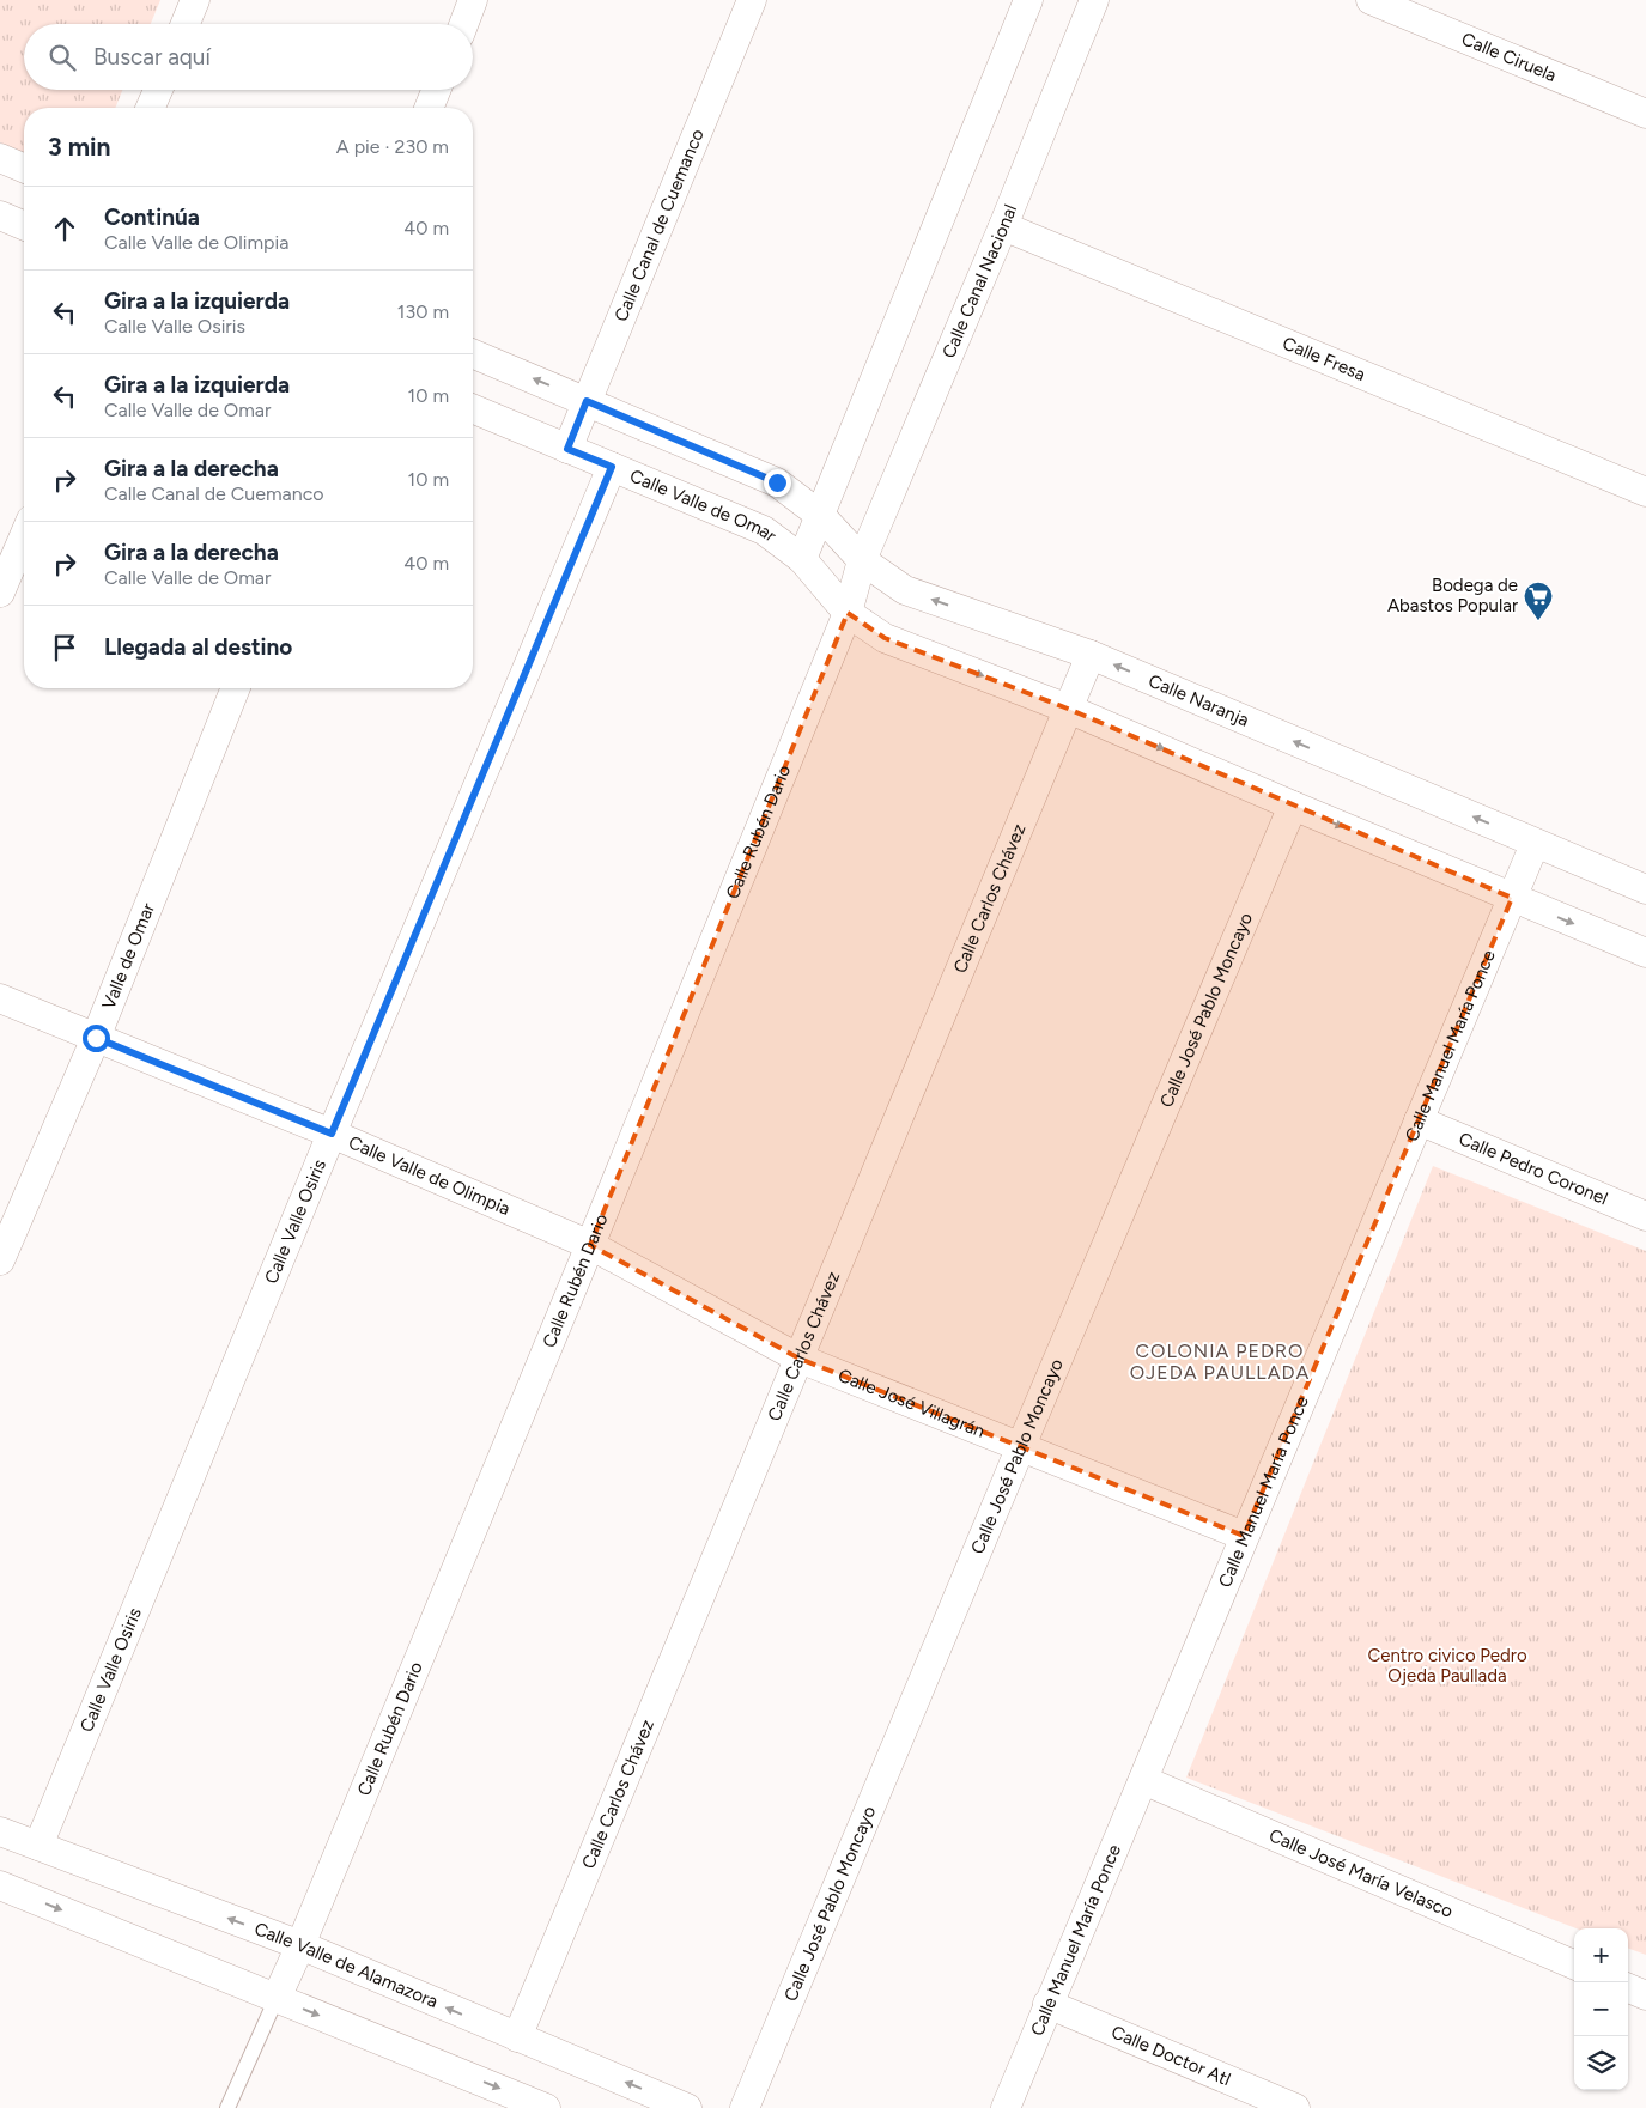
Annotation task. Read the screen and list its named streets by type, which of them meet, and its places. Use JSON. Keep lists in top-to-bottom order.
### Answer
{
  "streets": {
    "street": [
      "Calle Ciruela",
      "Calle Canal de Cuemanco",
      "Calle Canal Nacional",
      "Calle Fresa",
      "Calle Valle de Omar",
      "Calle Naranja",
      "Calle Rubén Dario",
      "Calle Carlos Chávez",
      "Valle de Omar",
      "Calle José Pablo Moncayo",
      "Calle Manuel María Ponce",
      "Calle Pedro Coronel",
      "Calle Valle de Olimpia",
      "Calle Valle Osiris",
      "Calle José Villagrán",
      "Calle José María Velasco",
      "Calle Valle de Alamazora",
      "Calle Doctor Atl"
    ]
  },
  "crossings": [
    ["Calle Canal de Cuemanco", "Calle Valle de Omar"],
    ["Calle Canal Nacional", "Calle Fresa"],
    ["Calle Canal Nacional", "Calle Naranja"],
    ["Calle Canal Nacional", "Calle Rubén Dario"],
    ["Calle Valle de Omar", "Calle Rubén Dario"],
    ["Calle Valle de Omar", "Calle Valle Osiris"],
    ["Calle Naranja", "Calle Rubén Dario"],
    ["Calle Naranja", "Calle Carlos Chávez"],
    ["Calle Naranja", "Calle Manuel María Ponce"],
    ["Calle Rubén Dario", "Calle Valle de Olimpia"],
    ["Calle Rubén Dario", "Calle José Villagrán"],
    ["Calle Rubén Dario", "Calle Valle de Alamazora"],
    ["Calle Carlos Chávez", "Calle José Villagrán"],
    ["Calle Carlos Chávez", "Calle Valle de Alamazora"],
    ["Valle de Omar", "Calle Valle de Olimpia"],
    ["Calle José Pablo Moncayo", "Calle José Villagrán"],
    ["Calle Manuel María Ponce", "Calle Pedro Coronel"],
    ["Calle Manuel María Ponce", "Calle José Villagrán"],
    ["Calle Manuel María Ponce", "Calle José María Velasco"],
    ["Calle Manuel María Ponce", "Calle Doctor Atl"],
    ["Calle Valle de Olimpia", "Calle Valle Osiris"],
    ["Calle Valle de Olimpia", "Calle José Villagrán"],
    ["Calle Valle Osiris", "Calle Valle de Alamazora"]
  ],
  "districts": ["COLONIA PEDRO OJEDA PAULLADA"],
  "parks": ["Centro civico Pedro Ojeda Paullada"],
  "places": {
    "supermarket": ["Bodega de Abastos Popular"]
  },
  "page": {
    "search": "Buscar aquí",
    "heading": ["3 min", "A pie · 230 m"],
    "list": [
      ["Continúa", "Calle Valle de Olimpia", "40 m"],
      ["Gira a la izquierda", "Calle Valle Osiris", "130 m"],
      ["Gira a la izquierda", "Calle Valle de Omar", "10 m"],
      ["Gira a la derecha", "Calle Canal de Cuemanco", "10 m"],
      ["Gira a la derecha", "Calle Valle de Omar", "40 m"],
      "Llegada al destino"
    ],
    "map_buttons": ["+", "−"]
  }
}
